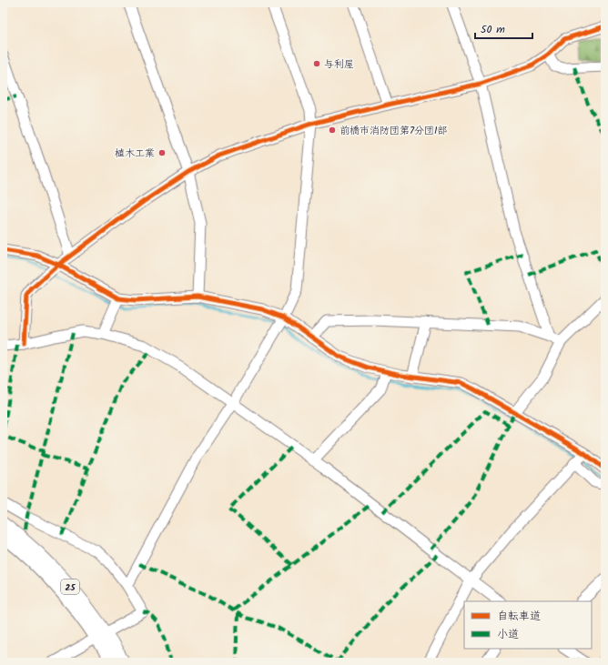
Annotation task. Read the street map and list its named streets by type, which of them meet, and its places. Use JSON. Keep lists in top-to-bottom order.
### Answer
{
  "streets": {
    "main road": ["25"]
  },
  "places": ["与利屋", "前橋市消防団第7分団1部", "植木工業"],
  "legend": ["自転車道", "小道"],
  "scale_bar": "50 m"
}
